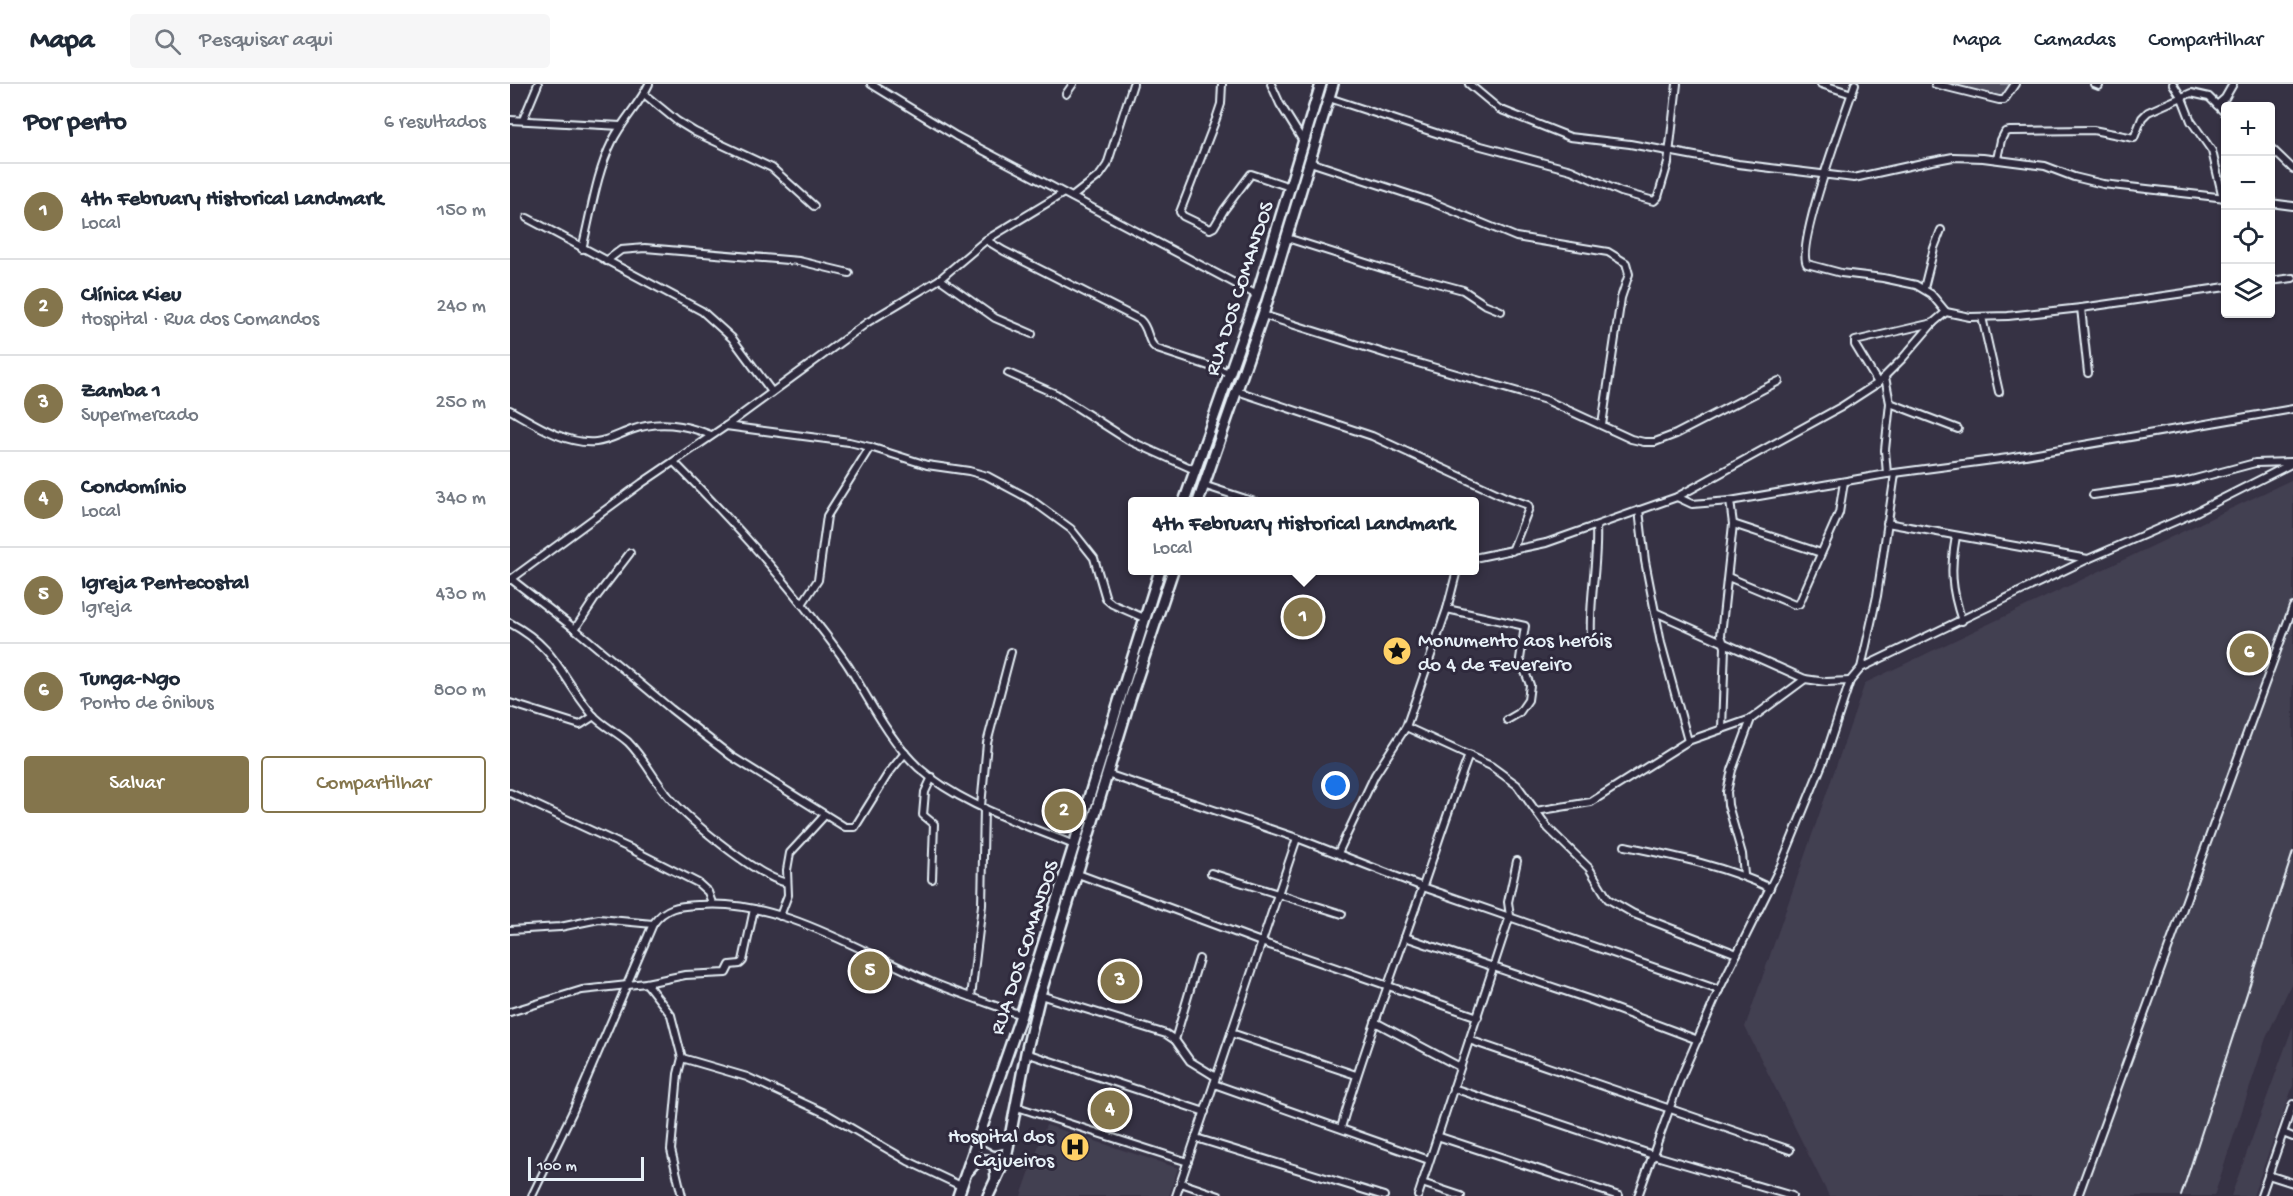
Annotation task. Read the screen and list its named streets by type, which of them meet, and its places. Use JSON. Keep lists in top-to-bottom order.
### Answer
{
  "streets": {
    "main road": ["RUA DOS COMANDOS"]
  },
  "places": {
    "place": ["Monumento aos heróis do 4 de Fevereiro"],
    "hospital": ["Hospital dos Cajueiros"]
  },
  "scale_bar": "100 m",
  "page": {
    "header": "Mapa",
    "search": "Pesquisar aqui",
    "nav": ["Mapa", "Camadas", "Compartilhar"],
    "heading": ["Por perto", "6 resultados"],
    "map_buttons": ["+", "−"],
    "list": [
      {
        "mark": "1",
        "name": "4th February Historical Landmark",
        "note": "Local",
        "value": "150 m"
      },
      {
        "mark": "2",
        "name": "Clínica Kieu",
        "note": "Hospital · Rua dos Comandos",
        "value": "240 m"
      },
      {
        "mark": "3",
        "name": "Zamba 1",
        "note": "Supermercado",
        "value": "250 m"
      },
      {
        "mark": "4",
        "name": "Condomínio",
        "note": "Local",
        "value": "340 m"
      },
      {
        "mark": "5",
        "name": "Igreja Pentecostal",
        "note": "Igreja",
        "value": "430 m"
      },
      {
        "mark": "6",
        "name": "Tunga-Ngo",
        "note": "Ponto de ônibus",
        "value": "800 m"
      }
    ],
    "popup": ["4th February Historical Landmark", "Local"],
    "pins": [
      "1",
      "6",
      "2",
      "5",
      "3",
      "4"
    ],
    "buttons": ["Salvar", "Compartilhar"],
    "scale": "100 m"
  }
}
